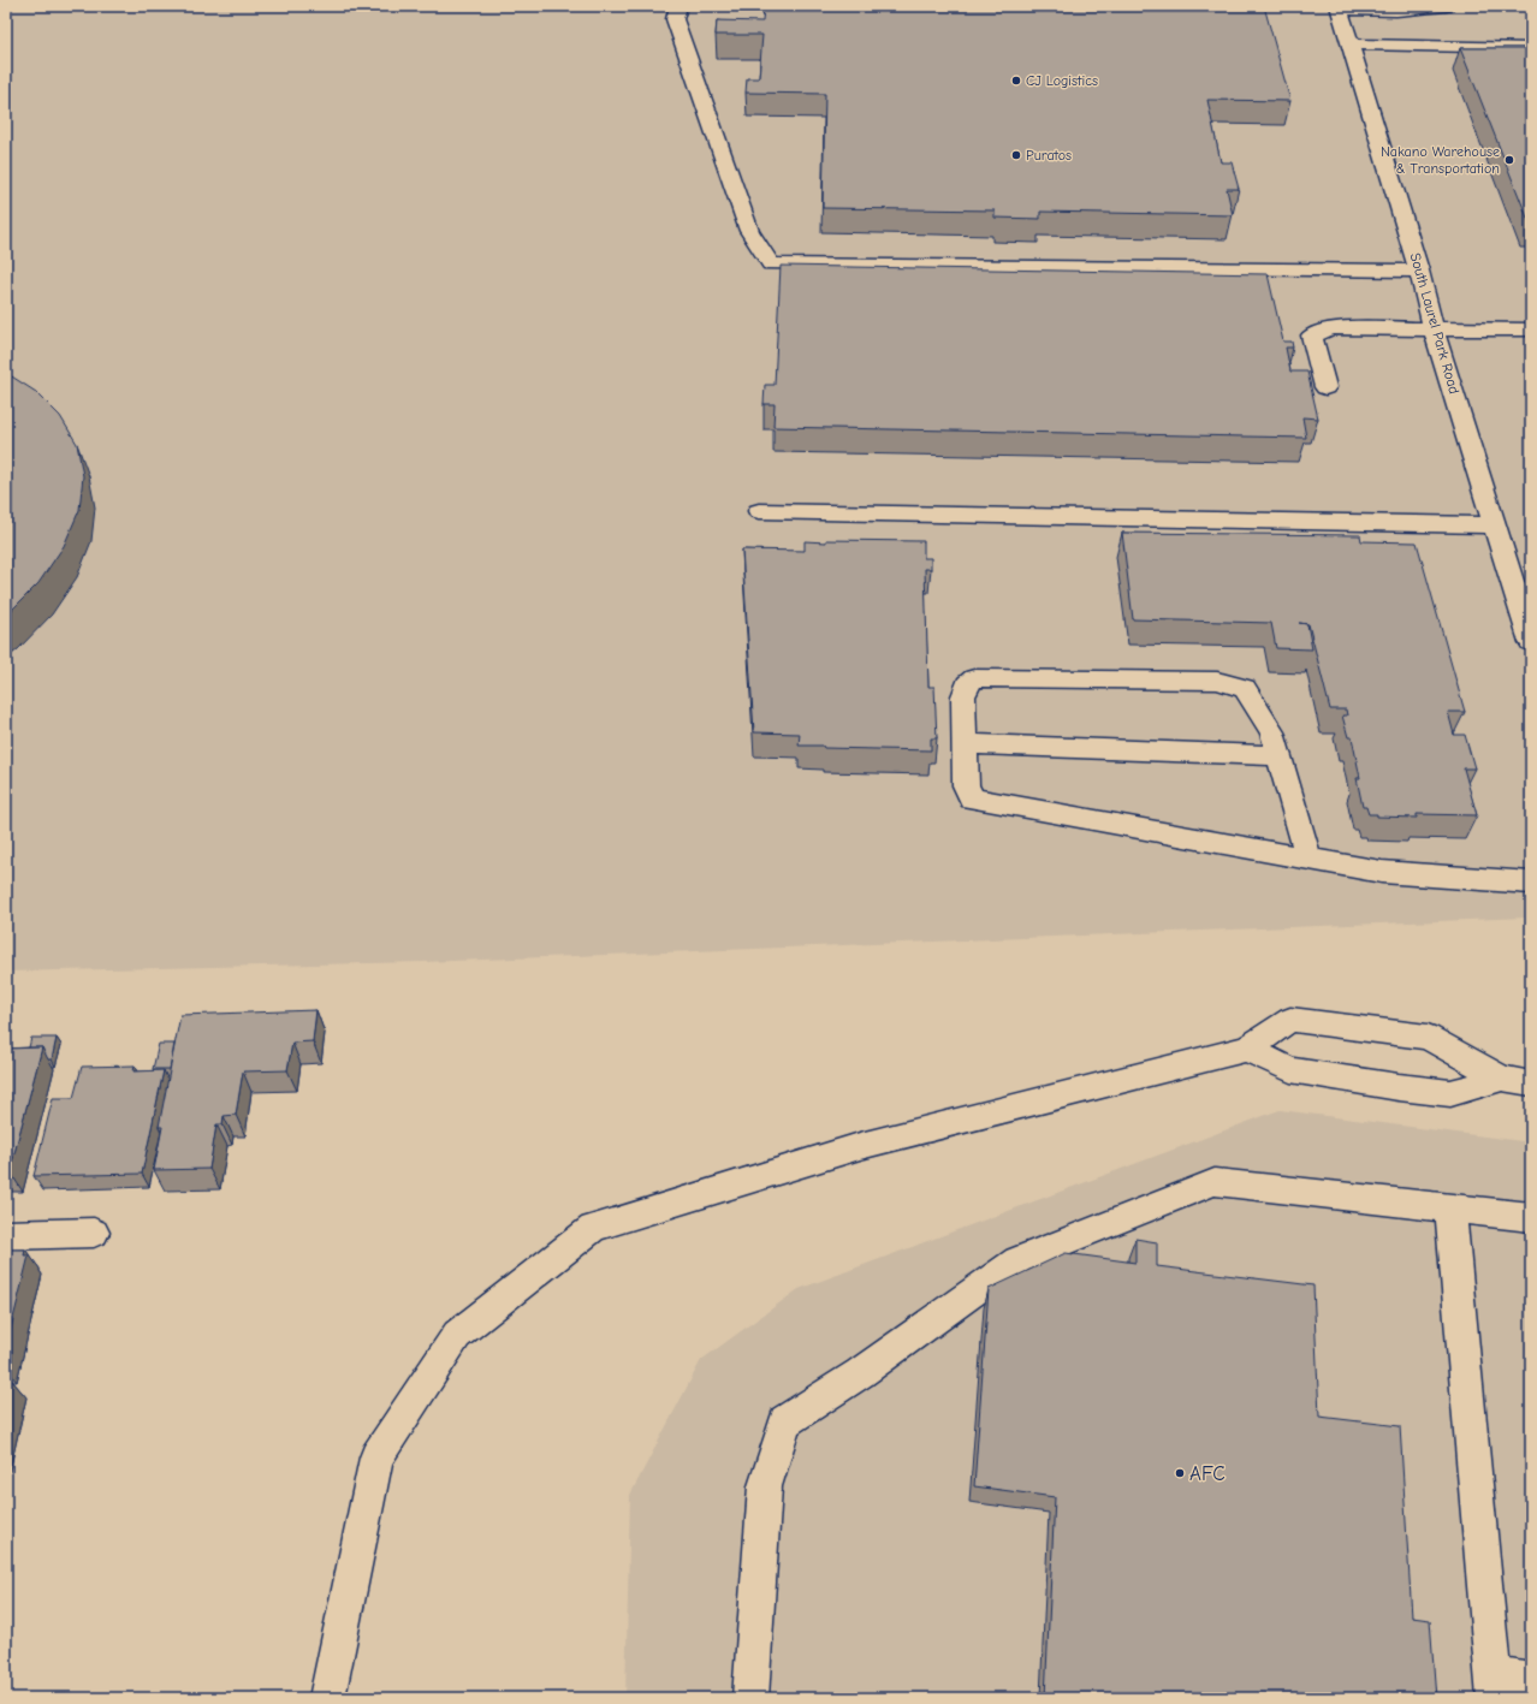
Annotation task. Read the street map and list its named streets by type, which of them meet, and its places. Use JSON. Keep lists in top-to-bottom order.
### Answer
{
  "streets": {
    "street": ["South Laurel Park Road"]
  },
  "places": [
    "CJ Logistics",
    "Puratos",
    "Nakano Warehouse & Transportation",
    "AFC"
  ]
}
